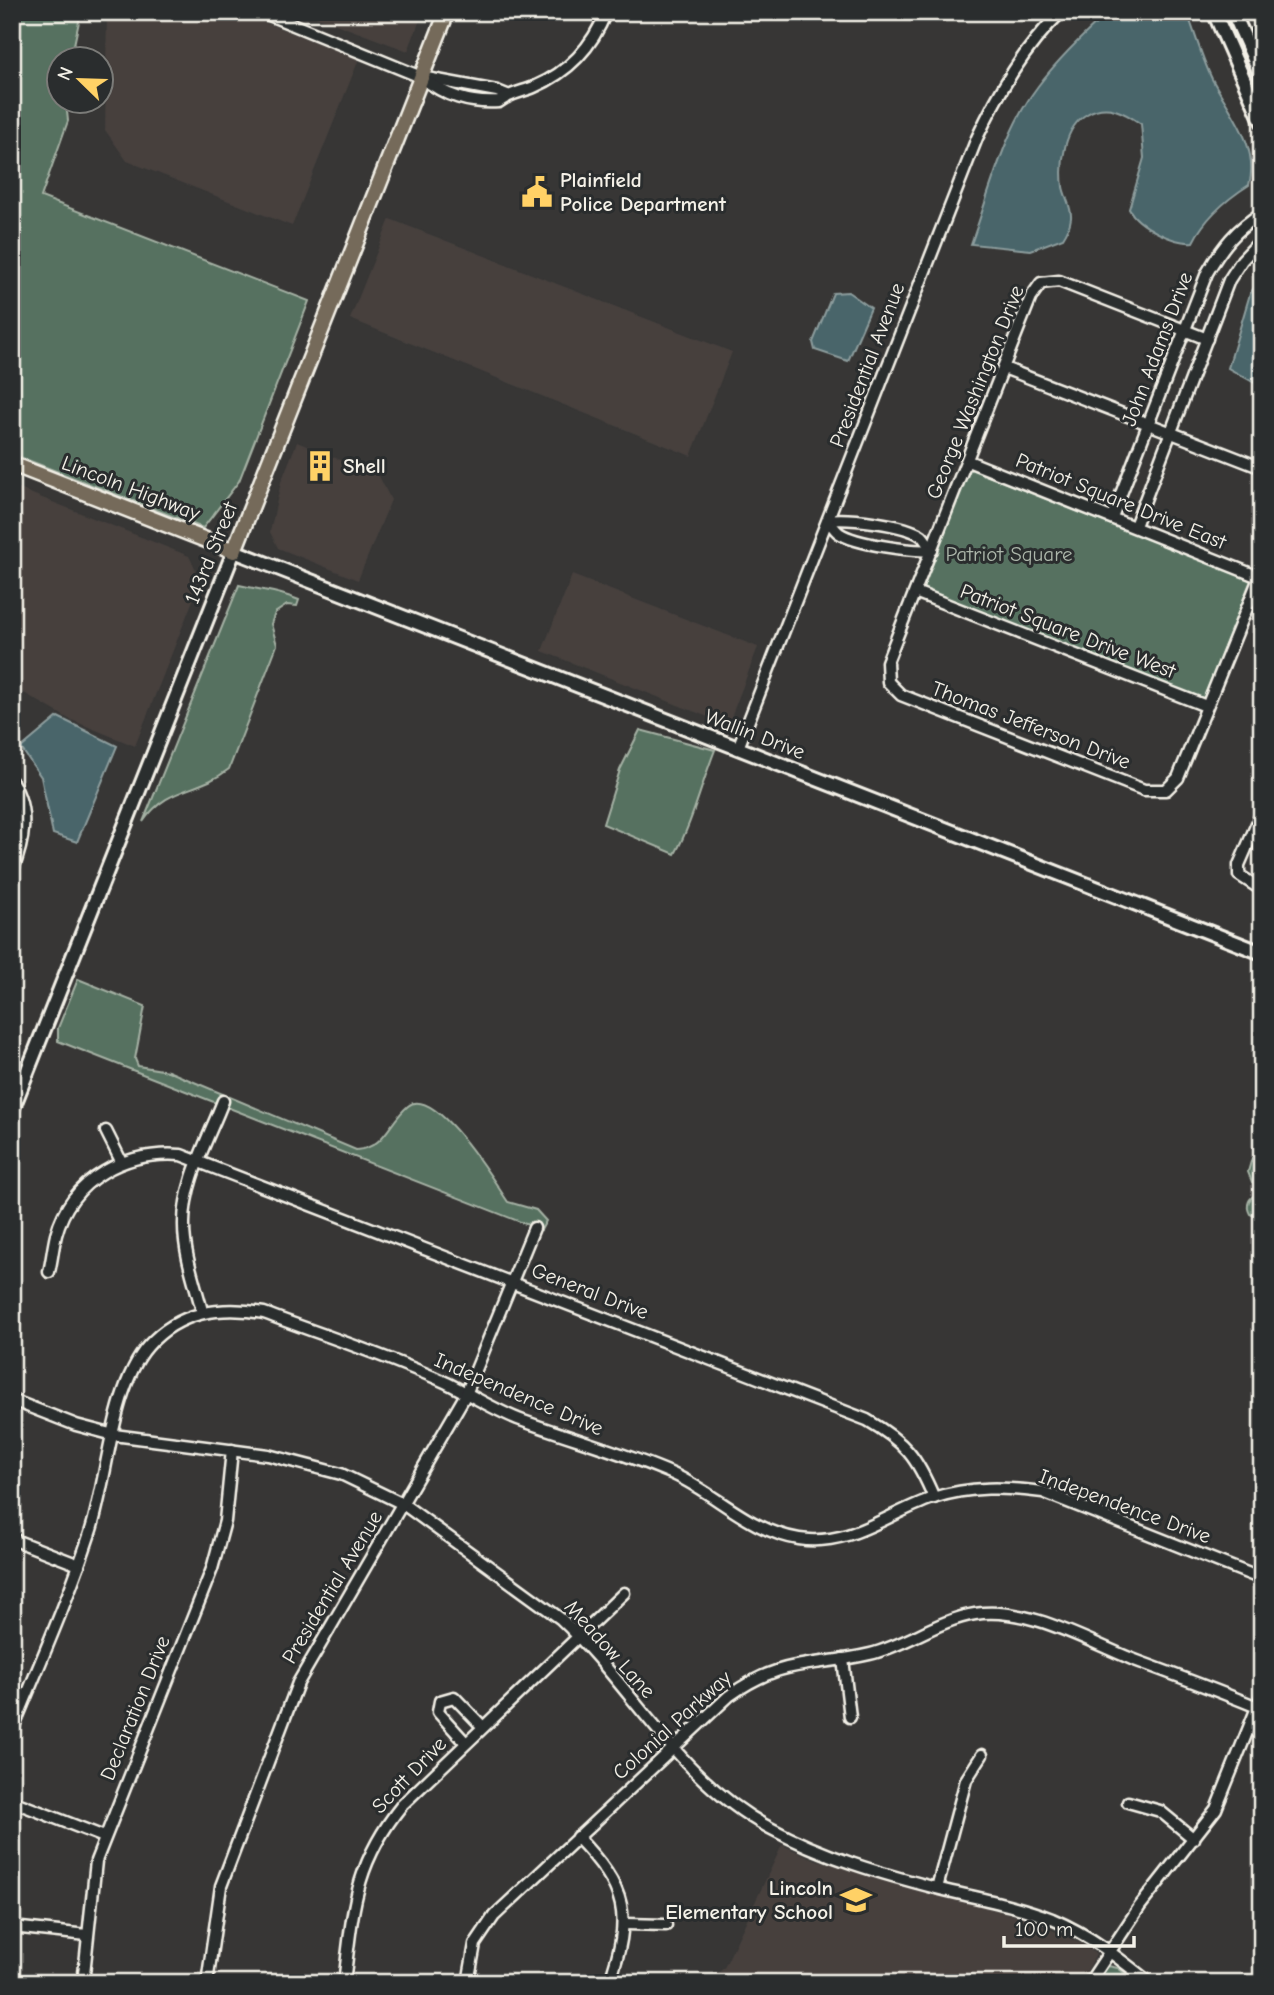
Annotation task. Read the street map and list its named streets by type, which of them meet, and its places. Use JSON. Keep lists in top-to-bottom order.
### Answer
{
  "streets": {
    "main road": ["Lincoln Highway", "143rd Street", "Wallin Drive"],
    "street": [
      "John Adams Drive",
      "Presidential Avenue",
      "George Washington Drive",
      "Patriot Square Drive East",
      "Patriot Square Drive West",
      "Thomas Jefferson Drive",
      "General Drive",
      "Independence Drive",
      "Meadow Lane",
      "Declaration Drive",
      "Colonial Parkway",
      "Scott Drive"
    ]
  },
  "crossings": [
    ["John Adams Drive", "George Washington Drive"],
    ["John Adams Drive", "Patriot Square Drive East"],
    ["Presidential Avenue", "Wallin Drive"],
    ["Presidential Avenue", "General Drive"],
    ["Presidential Avenue", "Independence Drive"],
    ["Presidential Avenue", "Meadow Lane"],
    ["George Washington Drive", "Patriot Square Drive East"],
    ["George Washington Drive", "Patriot Square Drive West"],
    ["George Washington Drive", "Thomas Jefferson Drive"],
    ["Lincoln Highway", "143rd Street"],
    ["Lincoln Highway", "Wallin Drive"],
    ["143rd Street", "Wallin Drive"],
    ["Patriot Square Drive West", "Thomas Jefferson Drive"],
    ["General Drive", "Independence Drive"],
    ["Independence Drive", "Meadow Lane"],
    ["Meadow Lane", "Declaration Drive"],
    ["Meadow Lane", "Colonial Parkway"],
    ["Meadow Lane", "Scott Drive"]
  ],
  "parks": ["Patriot Square"],
  "places": {
    "public building": ["Plainfield Police Department"],
    "building": ["Shell"],
    "school or university": ["Lincoln Elementary School"]
  },
  "scale_bar": "100 m",
  "north": "top left"
}
